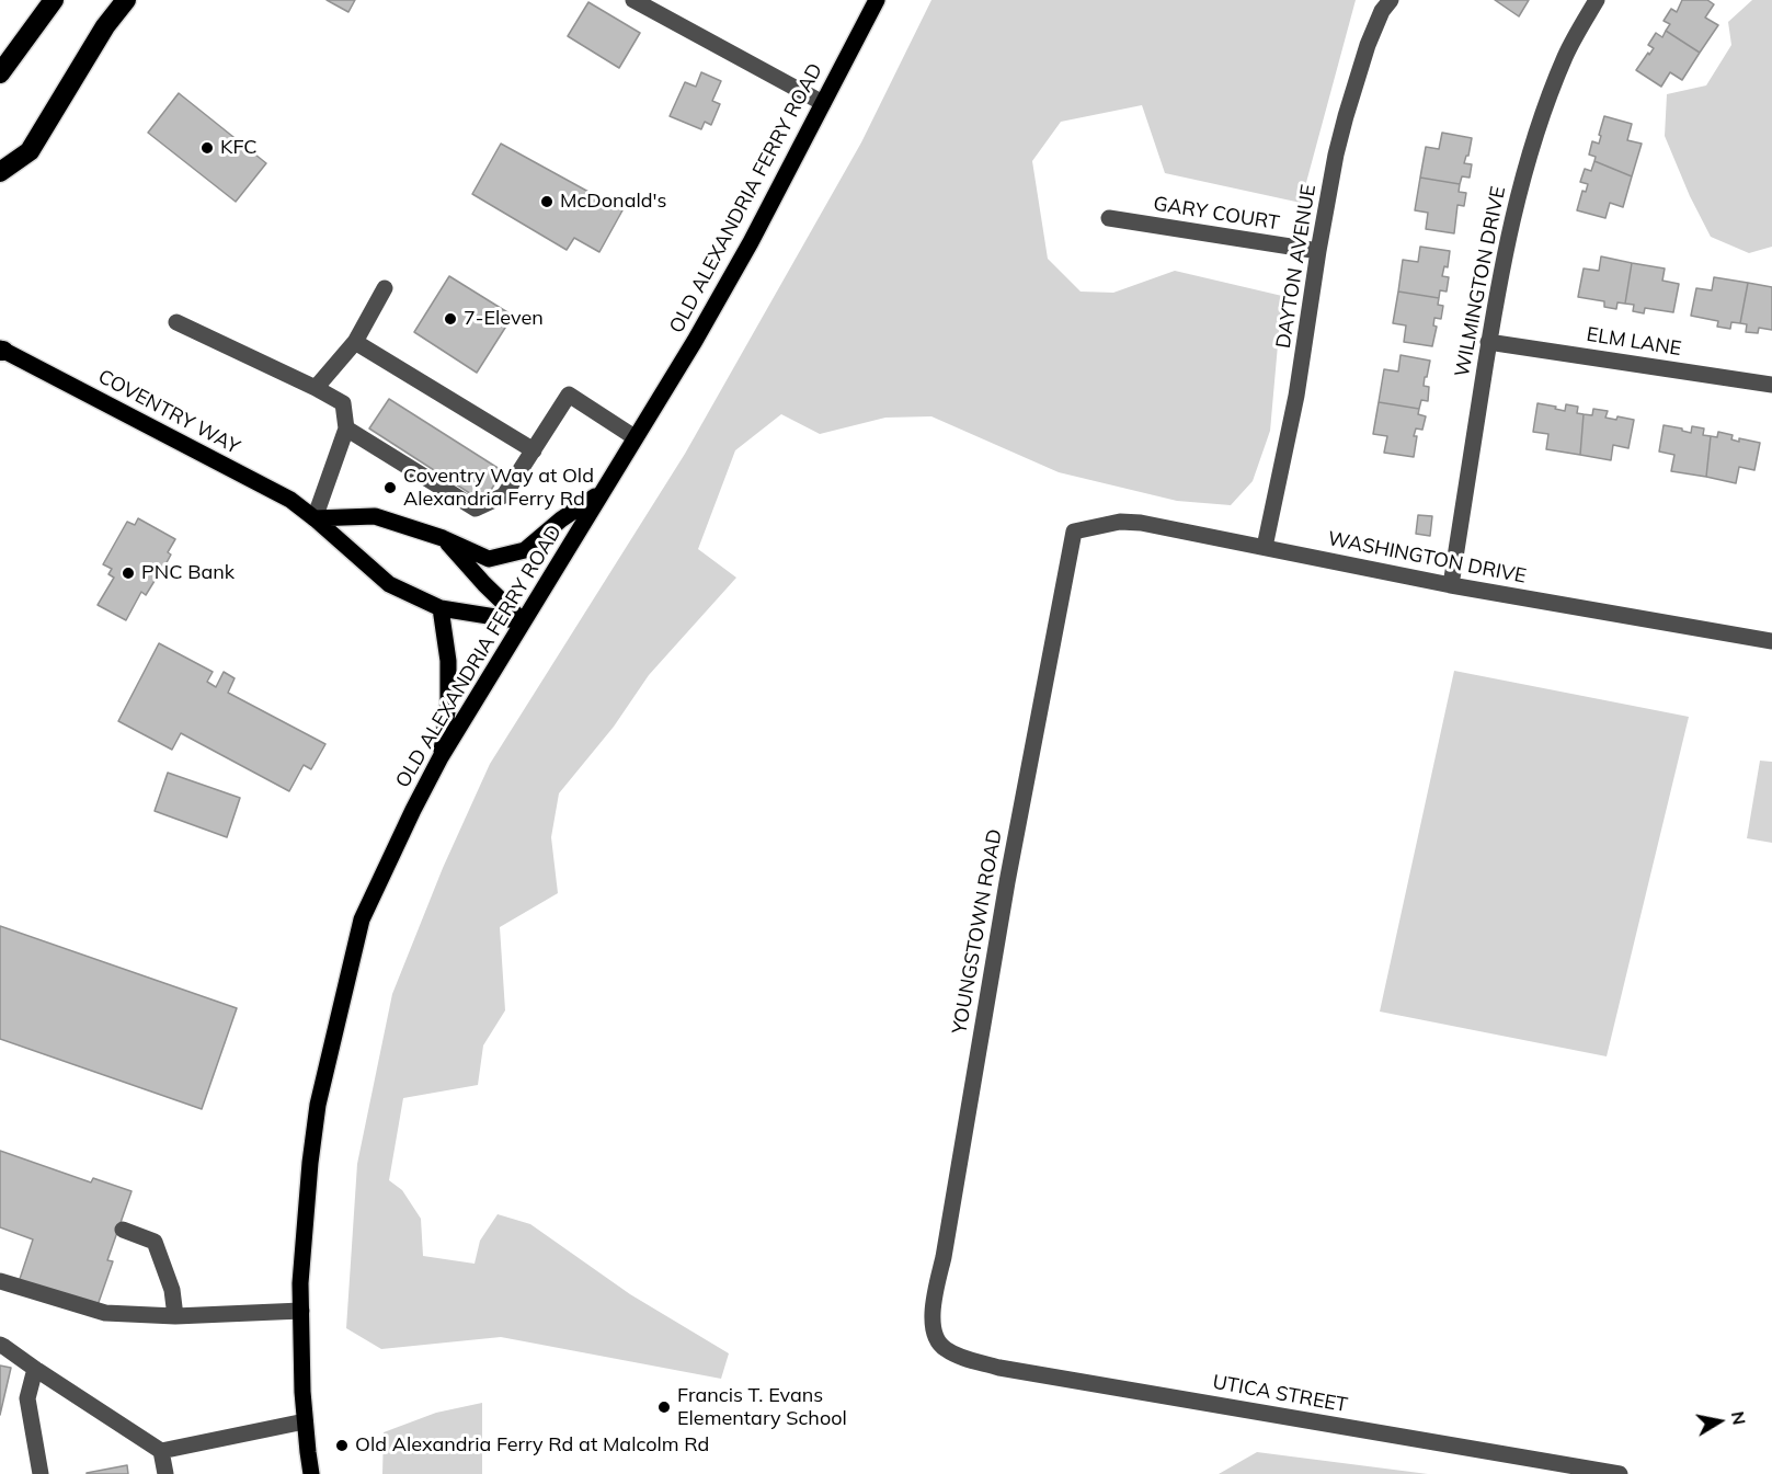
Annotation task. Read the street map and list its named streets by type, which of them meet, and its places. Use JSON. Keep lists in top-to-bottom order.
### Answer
{
  "streets": {
    "main road": ["OLD ALEXANDRIA FERRY ROAD", "COVENTRY WAY"],
    "street": [
      "GARY COURT",
      "DAYTON AVENUE",
      "WILMINGTON DRIVE",
      "ELM LANE",
      "WASHINGTON DRIVE",
      "YOUNGSTOWN ROAD",
      "UTICA STREET"
    ]
  },
  "crossings": [
    ["OLD ALEXANDRIA FERRY ROAD", "COVENTRY WAY"],
    ["GARY COURT", "DAYTON AVENUE"],
    ["DAYTON AVENUE", "WASHINGTON DRIVE"],
    ["WILMINGTON DRIVE", "ELM LANE"],
    ["WILMINGTON DRIVE", "WASHINGTON DRIVE"],
    ["WASHINGTON DRIVE", "YOUNGSTOWN ROAD"],
    ["YOUNGSTOWN ROAD", "UTICA STREET"]
  ],
  "places": [
    "KFC",
    "McDonald's",
    "7-Eleven",
    "Coventry Way at Old Alexandria Ferry Rd",
    "PNC Bank",
    "Francis T. Evans Elementary School",
    "Old Alexandria Ferry Rd at Malcolm Rd"
  ],
  "north": "right"
}
